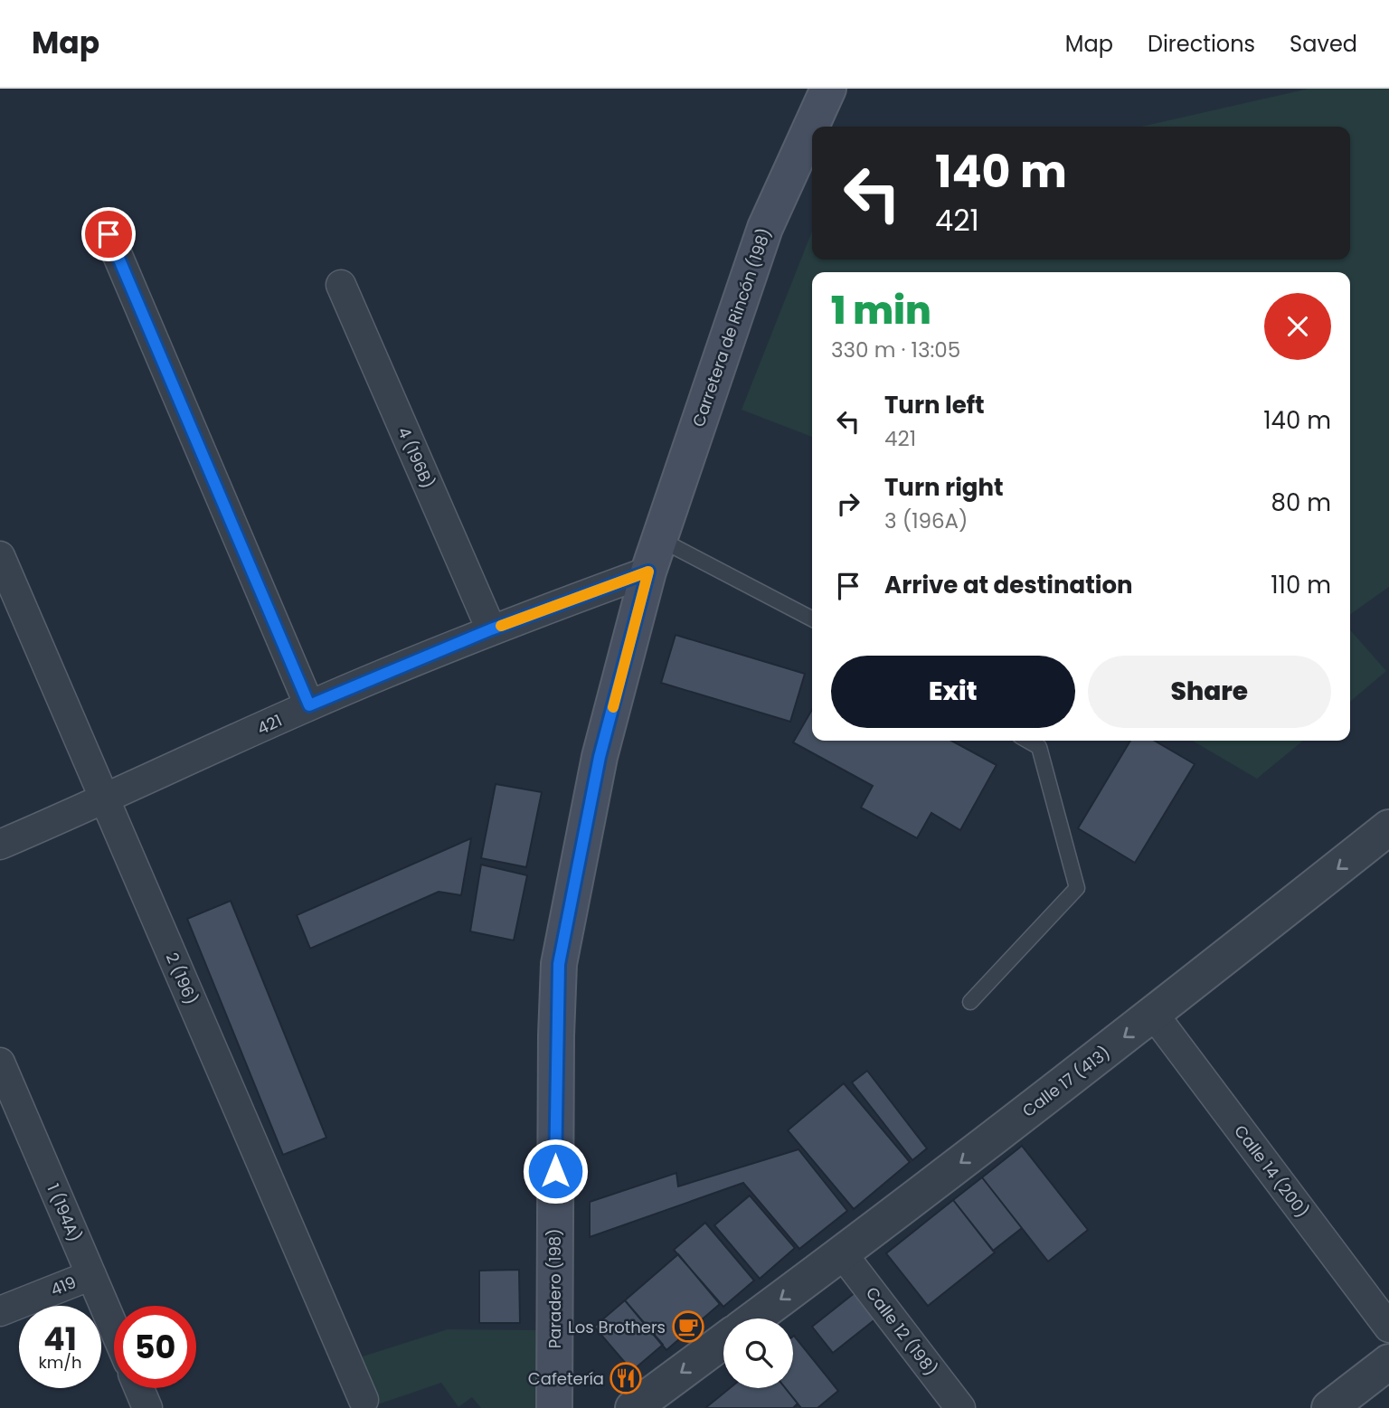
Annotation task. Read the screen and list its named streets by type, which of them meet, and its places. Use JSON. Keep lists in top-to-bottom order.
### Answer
{
  "streets": {
    "main road": ["Carretera de Rincón (198)", "Paradero (198)"],
    "street": [
      "4 (196B)",
      "421",
      "2 (196)",
      "Calle 17 (413)",
      "Calle 14 (200)",
      "1 (194A)",
      "419",
      "Calle 12 (198)"
    ]
  },
  "crossings": [
    ["Carretera de Rincón (198)", "421"],
    ["Carretera de Rincón (198)", "Paradero (198)"],
    ["4 (196B)", "421"],
    ["421", "2 (196)"],
    ["421", "Paradero (198)"],
    ["Calle 17 (413)", "Calle 14 (200)"],
    ["Calle 17 (413)", "Calle 12 (198)"],
    ["1 (194A)", "419"]
  ],
  "one_way": ["Calle 17 (413)"],
  "places": {
    "cafe": ["Los Brothers"],
    "restaurant": ["Cafetería"]
  },
  "page": {
    "header": "Map",
    "nav": ["Map", "Directions", "Saved"],
    "turn": ["140 m", "421"],
    "heading": ["1 min", "330 m · 13:05"],
    "list": [
      {
        "name": "Turn left",
        "note": "421",
        "value": "140 m"
      },
      {
        "name": "Turn right",
        "note": "3 (196A)",
        "value": "80 m"
      },
      {
        "name": "Arrive at destination",
        "value": "110 m"
      }
    ],
    "buttons": ["Exit", "Share"],
    "speed": "41 km/h",
    "limit": "50"
  }
}
